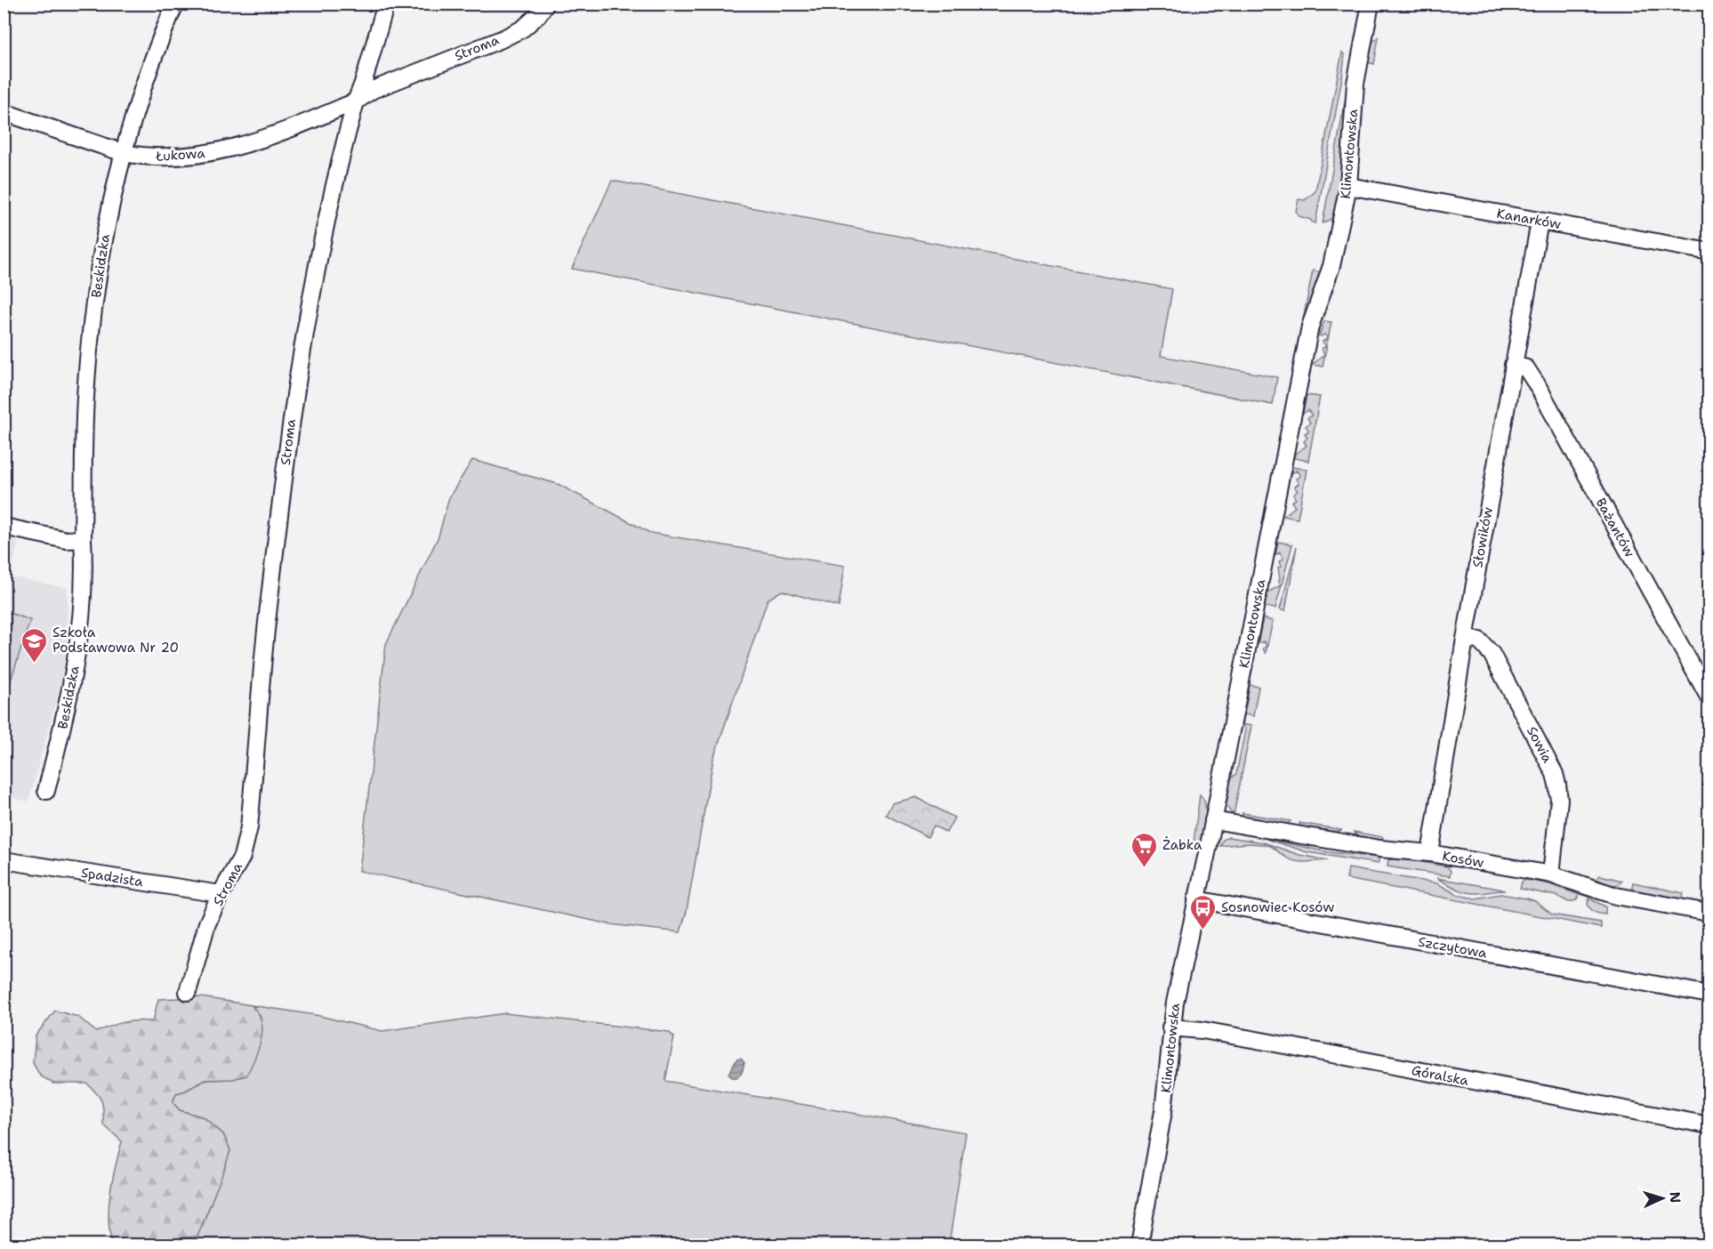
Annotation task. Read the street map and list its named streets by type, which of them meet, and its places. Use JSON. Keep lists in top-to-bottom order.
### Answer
{
  "streets": {
    "street": [
      "Stroma",
      "Klimontowska",
      "Łukowa",
      "Kanarków",
      "Beskidzka",
      "Bażantów",
      "Słowików",
      "Sowia",
      "Kosów",
      "Spadzista",
      "Szczytowa",
      "Góralska"
    ]
  },
  "crossings": [
    ["Stroma", "Łukowa"],
    ["Stroma", "Spadzista"],
    ["Klimontowska", "Kanarków"],
    ["Klimontowska", "Kosów"],
    ["Klimontowska", "Szczytowa"],
    ["Klimontowska", "Góralska"],
    ["Łukowa", "Beskidzka"],
    ["Kanarków", "Słowików"],
    ["Bażantów", "Słowików"],
    ["Słowików", "Sowia"],
    ["Słowików", "Kosów"],
    ["Sowia", "Kosów"]
  ],
  "places": {
    "school or university": ["Szkoła Podstawowa Nr 20"],
    "supermarket": ["Żabka"],
    "bus stop": ["Sosnowiec Kosów"]
  },
  "north": "right"
}
